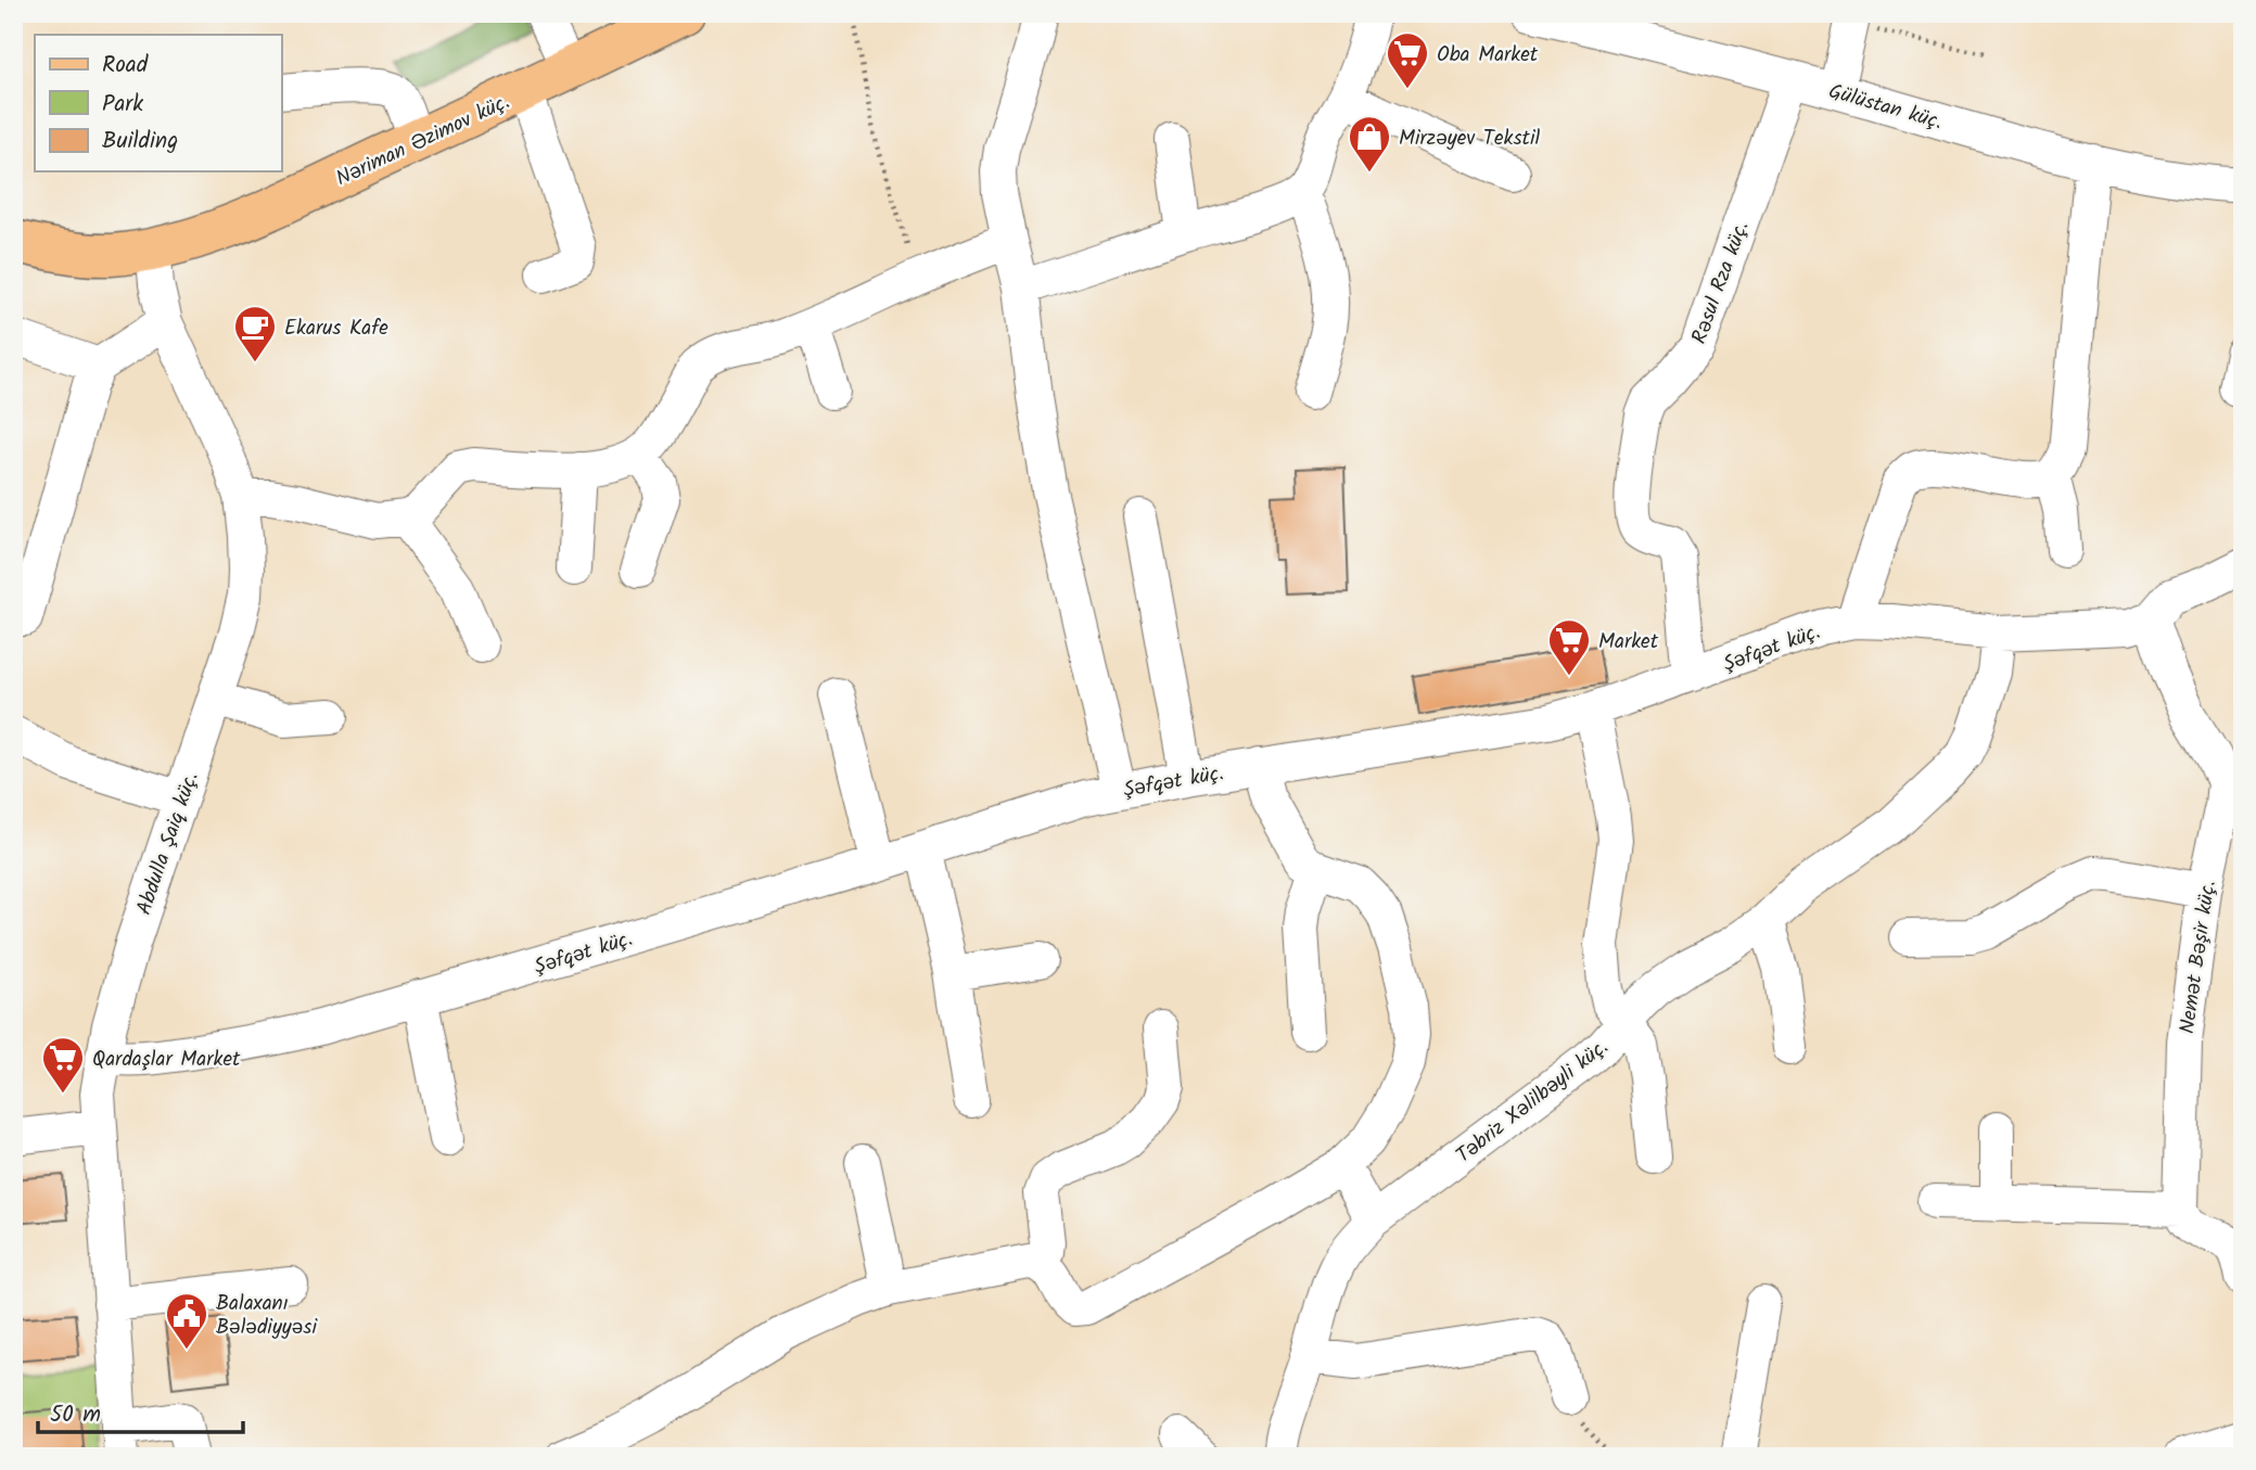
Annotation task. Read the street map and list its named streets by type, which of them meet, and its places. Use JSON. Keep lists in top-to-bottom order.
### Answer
{
  "streets": {
    "main road": ["Nəriman Əzimov küç."],
    "street": [
      "Gülüstan küç.",
      "Rəsul Rza küç.",
      "Şəfqət küç.",
      "Abdulla Şaiq küç.",
      "Nemət Bəşir küç.",
      "Təbriz Xəlilbəyli küç."
    ]
  },
  "crossings": [
    ["Gülüstan küç.", "Rəsul Rza küç."],
    ["Nəriman Əzimov küç.", "Abdulla Şaiq küç."],
    ["Rəsul Rza küç.", "Şəfqət küç."],
    ["Şəfqət küç.", "Abdulla Şaiq küç."],
    ["Şəfqət küç.", "Nemət Bəşir küç."],
    ["Şəfqət küç.", "Təbriz Xəlilbəyli küç."]
  ],
  "places": {
    "supermarket": ["Oba Market", "Market", "Qardaşlar Market"],
    "shop": ["Mirzəyev Tekstil"],
    "cafe": ["Ekarus Kafe"],
    "public building": ["Balaxanı Bələdiyyəsi"]
  },
  "legend": ["Road", "Park", "Building"],
  "scale_bar": "50 m"
}
